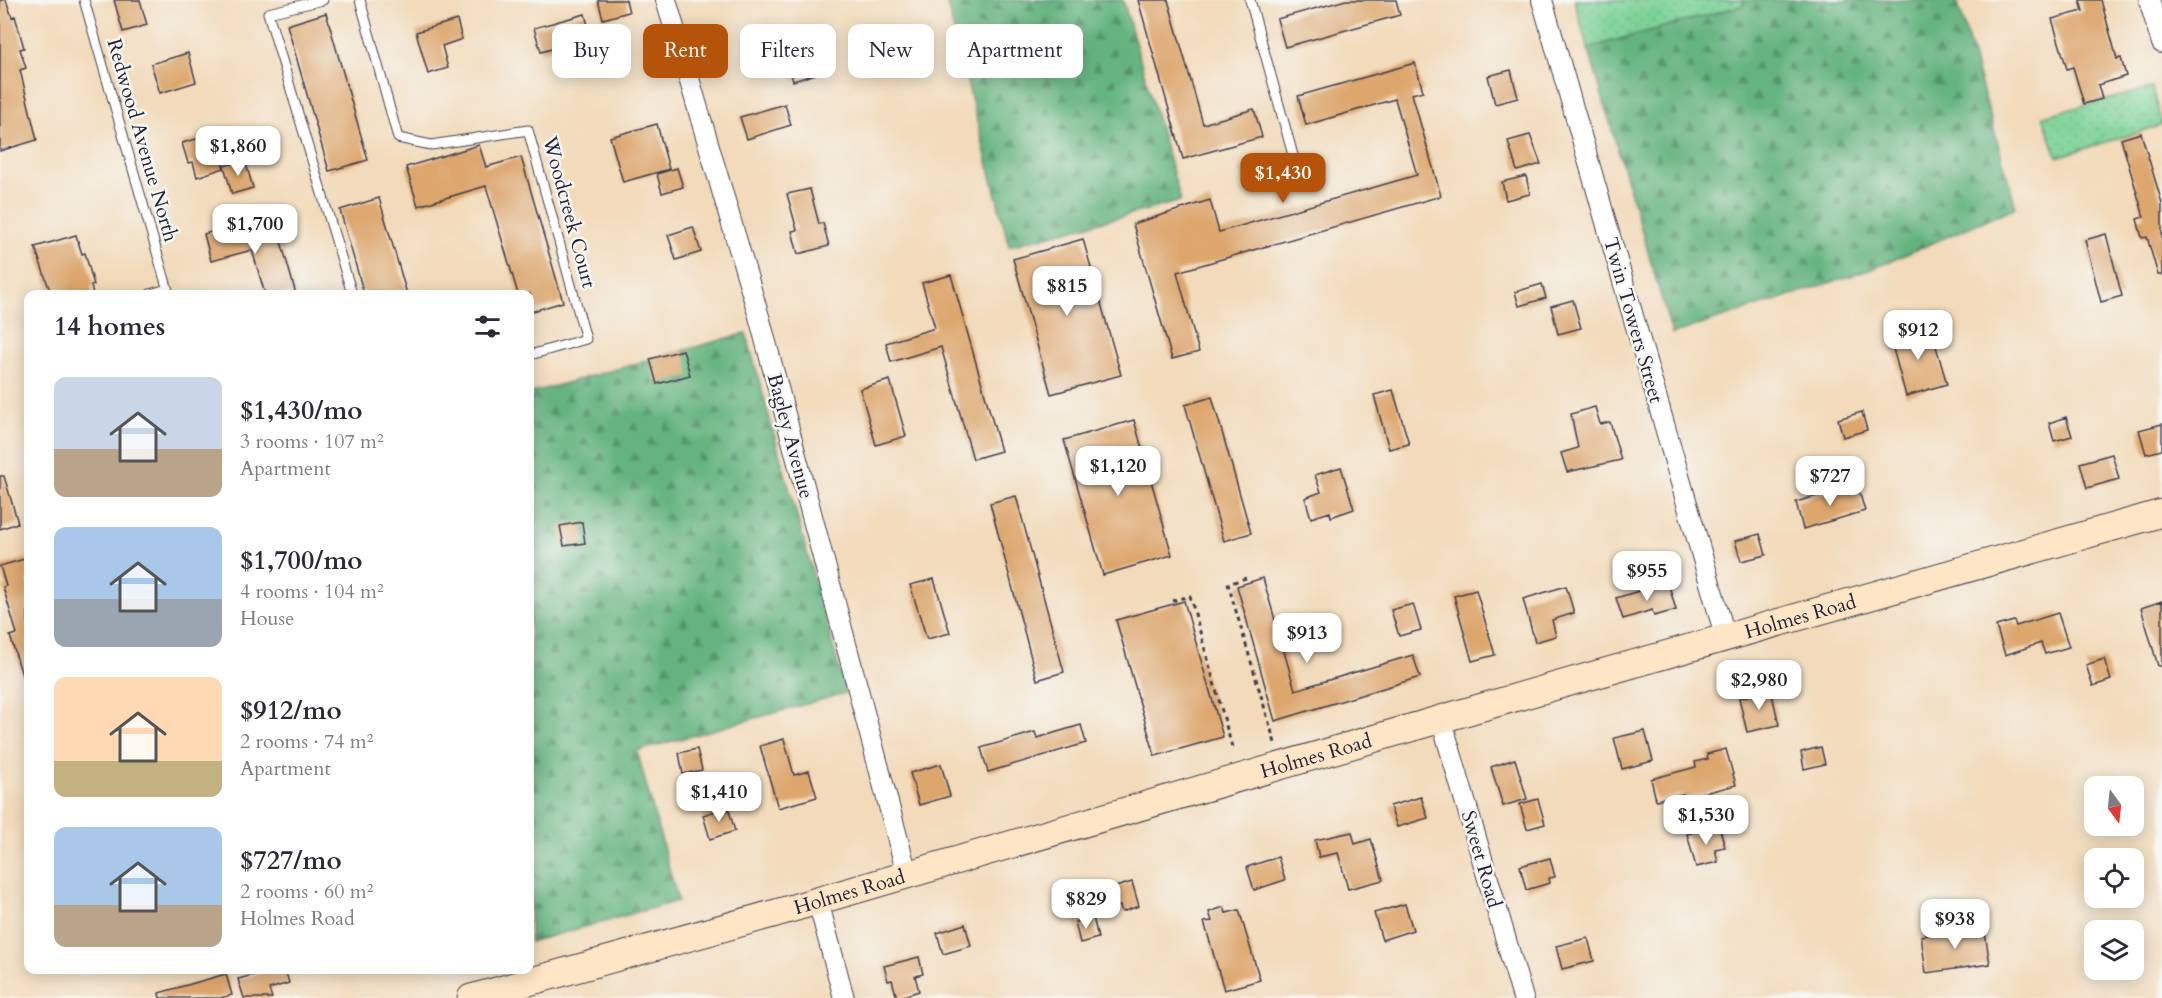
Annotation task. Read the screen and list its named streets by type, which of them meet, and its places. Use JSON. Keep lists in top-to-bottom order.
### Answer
{
  "streets": {
    "main road": ["Holmes Road"],
    "street": ["Twin Towers Street", "Bagley Avenue", "Sweet Road"],
    "lane": ["Redwood Avenue North", "Woodcreek Court"]
  },
  "crossings": [
    ["Twin Towers Street", "Holmes Road"],
    ["Bagley Avenue", "Holmes Road"],
    ["Holmes Road", "Sweet Road"]
  ],
  "north": "bottom",
  "page": {
    "chip": [
      "Buy",
      "Rent",
      "Filters",
      "New",
      "Apartment"
    ],
    "price": [
      "$1,860",
      "$1,430",
      "$1,700",
      "$815",
      "$912",
      "$1,120",
      "$727",
      "$955",
      "$913",
      "$2,980",
      "$1,410",
      "$1,530",
      "$829",
      "$938"
    ],
    "heading": "14 homes",
    "list": [
      {
        "name": "$1,430/mo",
        "note": "3 rooms · 107 m² · Apartment"
      },
      {
        "name": "$1,700/mo",
        "note": "4 rooms · 104 m² · House"
      },
      {
        "name": "$912/mo",
        "note": "2 rooms · 74 m² · Apartment"
      },
      {
        "name": "$727/mo",
        "note": "2 rooms · 60 m² · Holmes Road"
      }
    ]
  }
}
